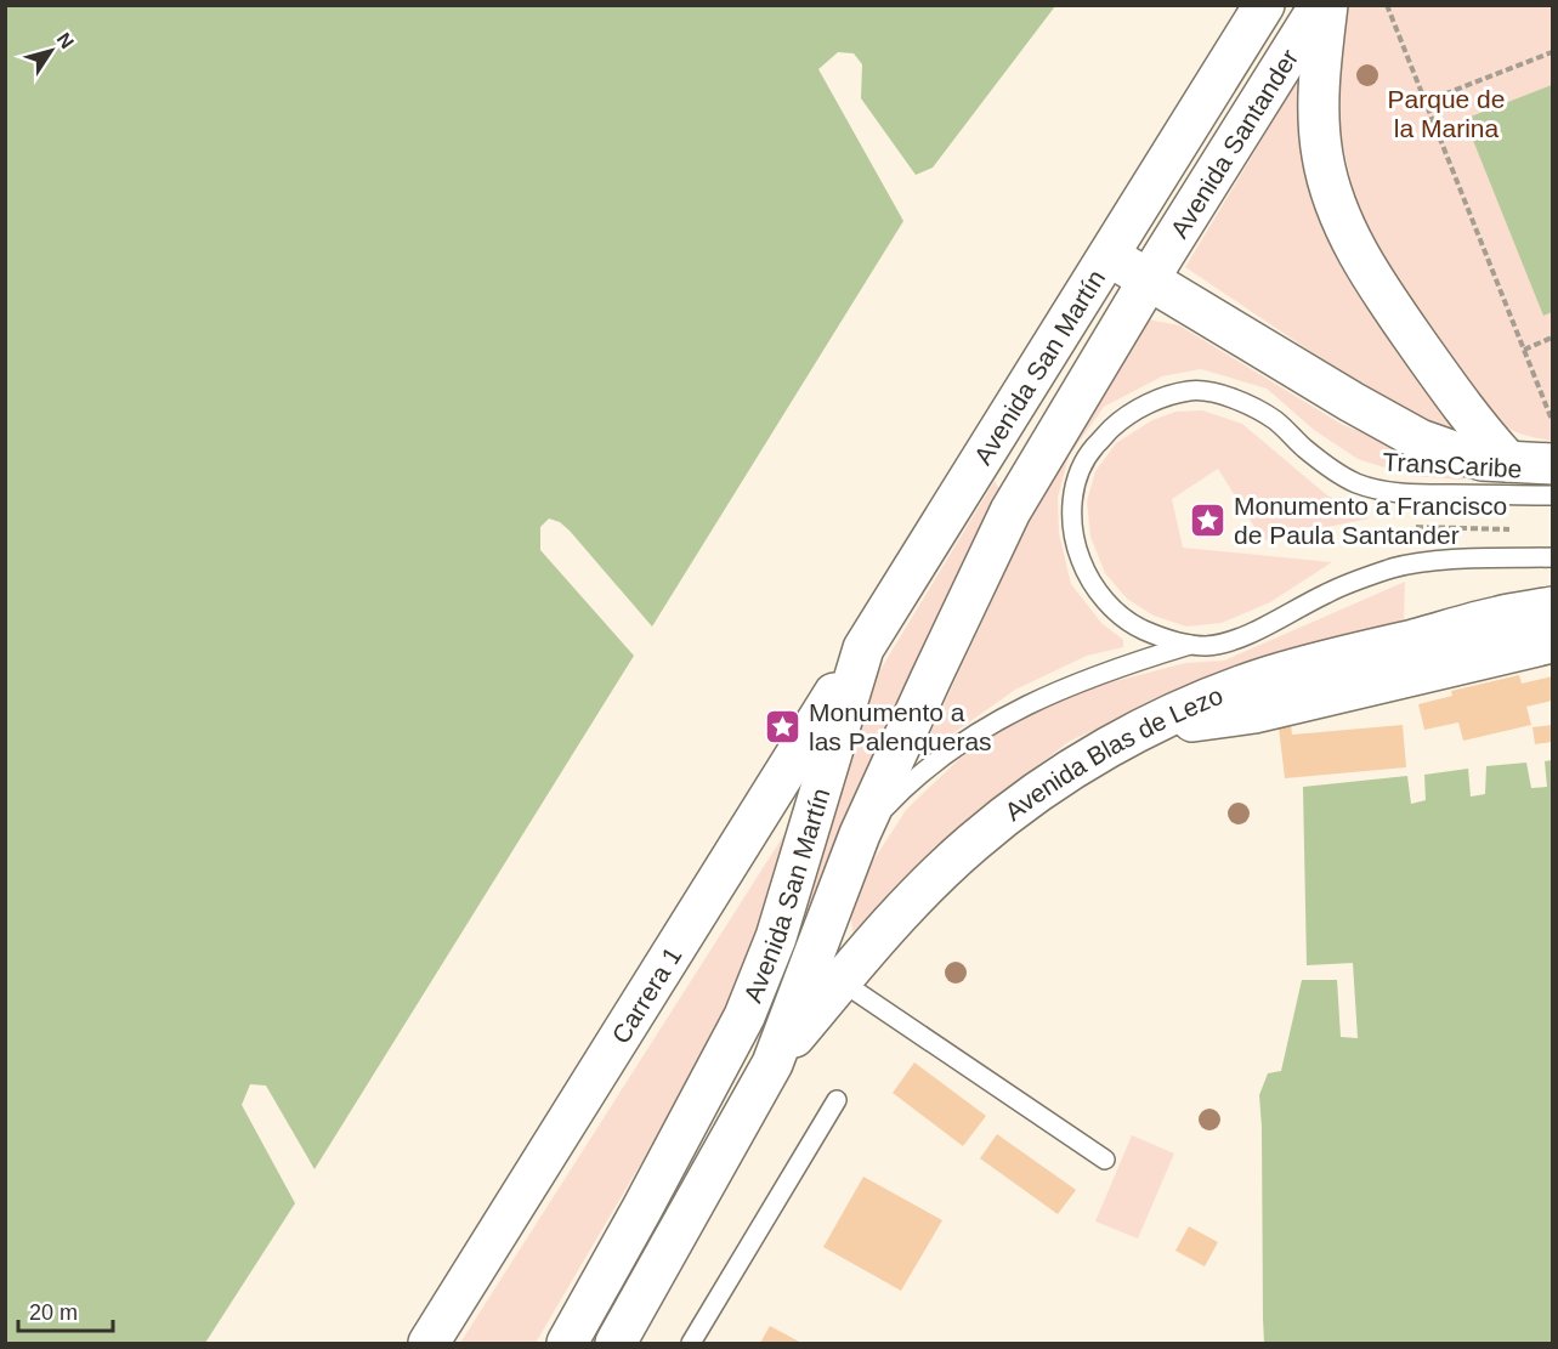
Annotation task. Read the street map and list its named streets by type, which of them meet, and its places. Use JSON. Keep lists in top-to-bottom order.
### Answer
{
  "streets": {
    "main road": [
      "Avenida Santander",
      "Avenida San Martín",
      "Avenida Blas de Lezo",
      "Carrera 1"
    ],
    "lane": ["TransCaribe"]
  },
  "crossings": [
    ["Avenida Santander", "Avenida San Martín"],
    ["Avenida San Martín", "TransCaribe"],
    ["Avenida San Martín", "Avenida Blas de Lezo"],
    ["Avenida San Martín", "Carrera 1"]
  ],
  "parks": ["Parque de la Marina"],
  "places": {
    "place": ["Monumento a Francisco de Paula Santander", "Monumento a las Palenqueras"]
  },
  "scale_bar": "20 m",
  "north": "top right"
}
